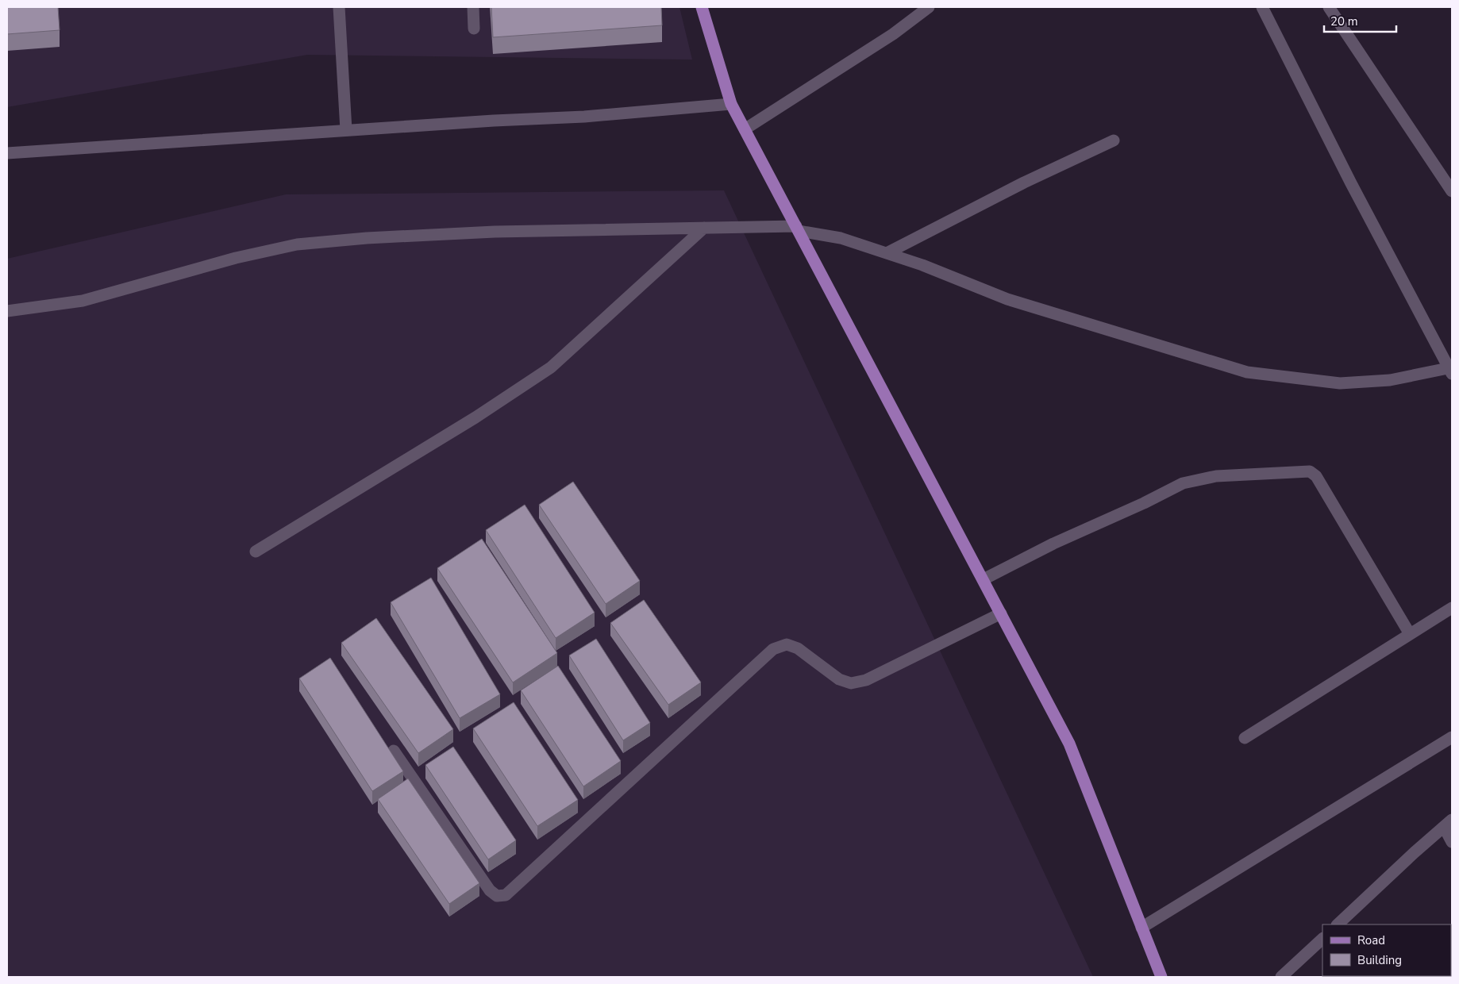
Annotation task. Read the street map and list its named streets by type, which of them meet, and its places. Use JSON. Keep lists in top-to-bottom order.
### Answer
{
  "legend": ["Road", "Building"],
  "scale_bar": "20 m"
}
